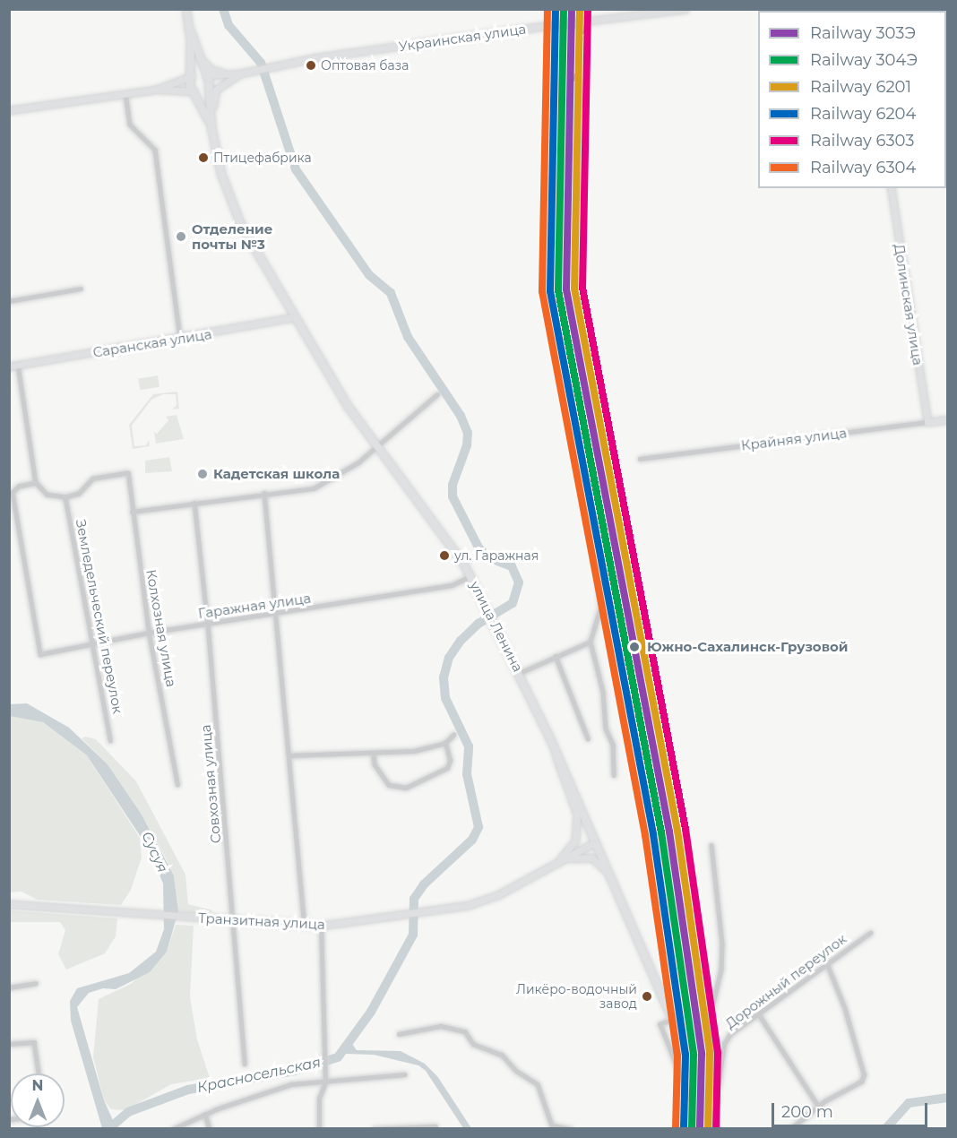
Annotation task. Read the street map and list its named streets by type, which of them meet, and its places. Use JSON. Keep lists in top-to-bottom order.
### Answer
{
  "streets": {
    "main road": [
      "Украинская улица",
      "Долинская улица",
      "Саранская улица",
      "Крайняя улица",
      "улица Ленина",
      "Транзитная улица"
    ],
    "street": [
      "Гаражная улица",
      "Земледельческий переулок",
      "Колхозная улица",
      "Совхозная улица",
      "Дорожный переулок"
    ]
  },
  "crossings": [
    ["Украинская улица", "улица Ленина"],
    ["Долинская улица", "Крайняя улица"],
    ["Саранская улица", "улица Ленина"],
    ["Гаражная улица", "Земледельческий переулок"],
    ["Гаражная улица", "улица Ленина"],
    ["Гаражная улица", "Колхозная улица"],
    ["Гаражная улица", "Совхозная улица"],
    ["Земледельческий переулок", "Колхозная улица"],
    ["улица Ленина", "Транзитная улица"],
    ["улица Ленина", "Дорожный переулок"],
    ["Совхозная улица", "Транзитная улица"]
  ],
  "water": ["Сусуя", "Красносельская"],
  "places": [
    "Оптовая база",
    "Птицефабрика",
    "Отделение почты №3",
    "Кадетская школа",
    "ул. Гаражная",
    "Южно-Сахалинск-Грузовой",
    "Ликёро-водочный завод"
  ],
  "lines": [
    "rail line 303Э",
    "rail line 304Э",
    "rail line 6201",
    "rail line 6204",
    "rail line 6303",
    "rail line 6304"
  ],
  "legend": [
    "Railway 303Э",
    "Railway 304Э",
    "Railway 6201",
    "Railway 6204",
    "Railway 6303",
    "Railway 6304"
  ],
  "scale_bar": "200 m",
  "north": "top"
}
